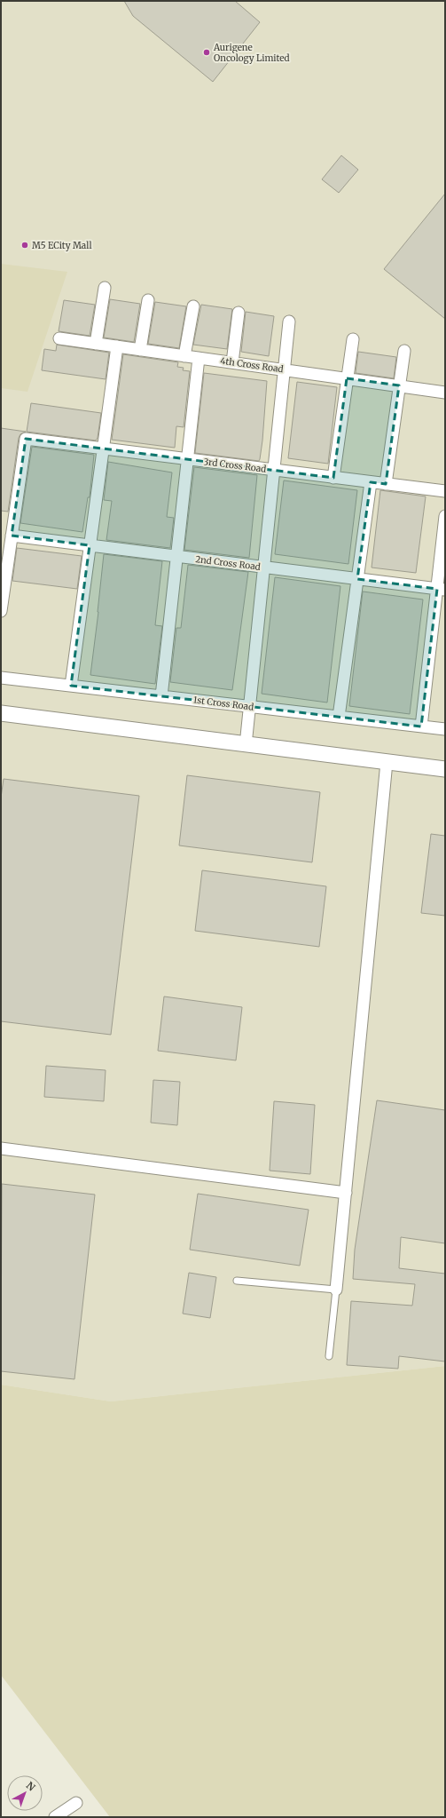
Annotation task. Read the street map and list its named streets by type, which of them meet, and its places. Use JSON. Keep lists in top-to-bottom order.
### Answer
{
  "streets": {
    "street": [
      "4th Cross Road",
      "3rd Cross Road",
      "2nd Cross Road",
      "1st Cross Road"
    ]
  },
  "crossings": [
    ["3rd Cross Road", "2nd Cross Road"]
  ],
  "places": ["Aurigene Oncology Limited", "M5 ECity Mall"],
  "north": "top right"
}
